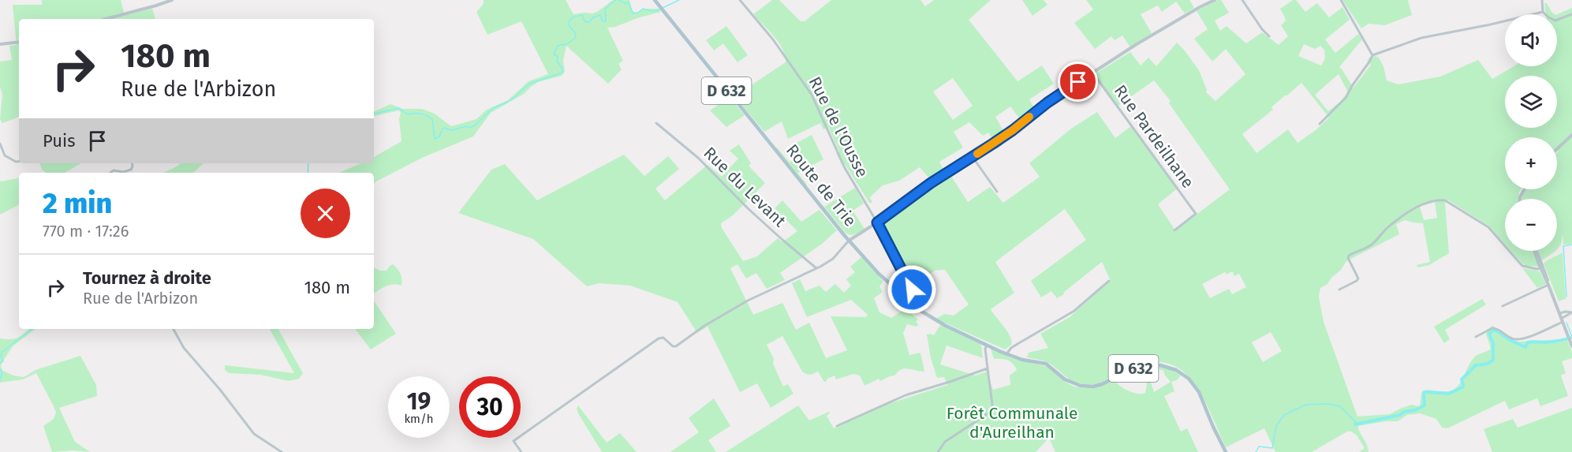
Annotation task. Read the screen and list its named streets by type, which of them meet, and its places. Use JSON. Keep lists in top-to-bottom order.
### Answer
{
  "streets": {
    "main road": ["D 632", "Route de Trie"],
    "street": ["Rue de l'Ousse", "Rue Pardeilhane", "Rue du Levant"]
  },
  "crossings": [
    ["D 632", "Route de Trie"],
    ["Rue de l'Ousse", "Route de Trie"]
  ],
  "parks": ["Forêt Communale d'Aureilhan"],
  "page": {
    "map_buttons": ["+", "−"],
    "turn": ["180 m", "Rue de l'Arbizon"],
    "then": "Puis",
    "heading": ["2 min", "770 m · 17:26"],
    "list": [
      {
        "name": "Tournez à droite",
        "note": "Rue de l'Arbizon",
        "value": "180 m"
      }
    ],
    "speed": "19 km/h",
    "limit": "30"
  }
}
